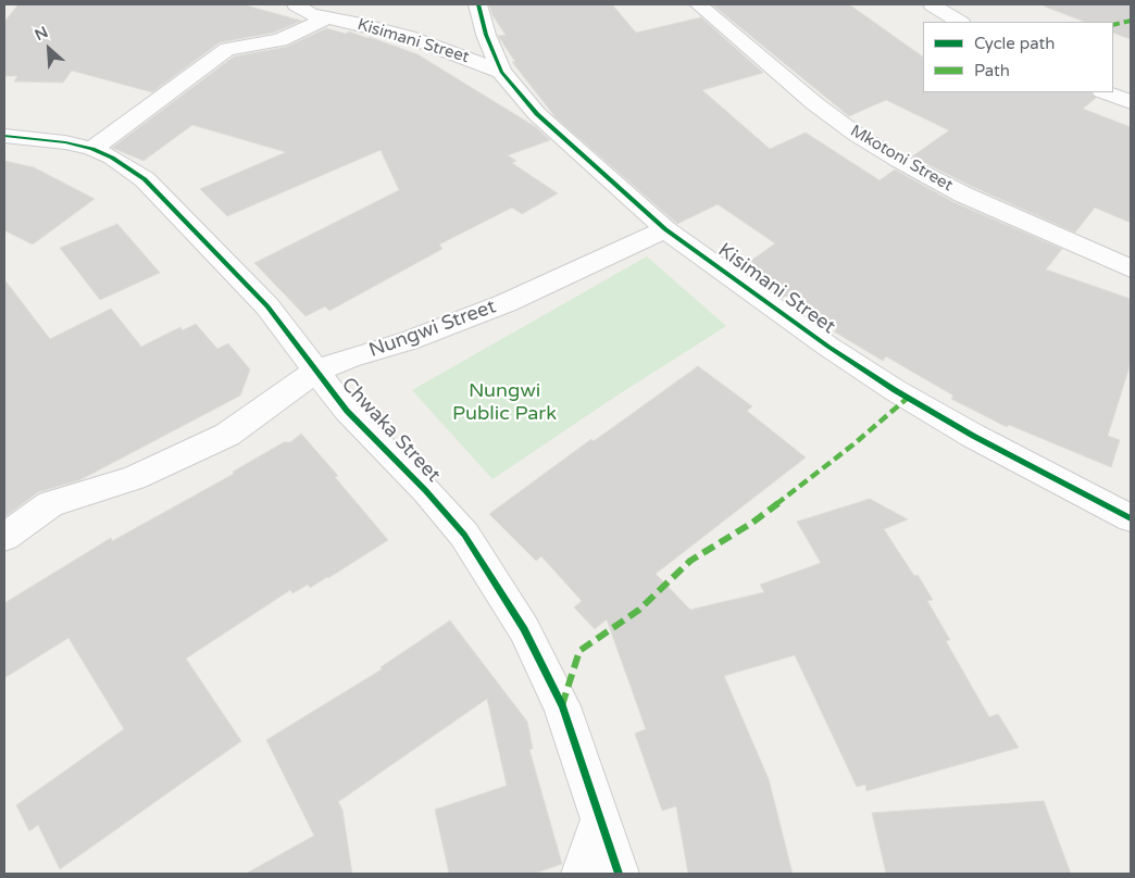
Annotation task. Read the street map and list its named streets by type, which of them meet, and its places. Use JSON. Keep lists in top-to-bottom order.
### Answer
{
  "streets": {
    "street": [
      "Kisimani Street",
      "Mkotoni Street",
      "Nungwi Street",
      "Chwaka Street"
    ]
  },
  "crossings": [
    ["Kisimani Street", "Nungwi Street"],
    ["Nungwi Street", "Chwaka Street"]
  ],
  "parks": ["Nungwi Public Park"],
  "legend": ["Cycle path", "Path"],
  "north": "top left"
}
